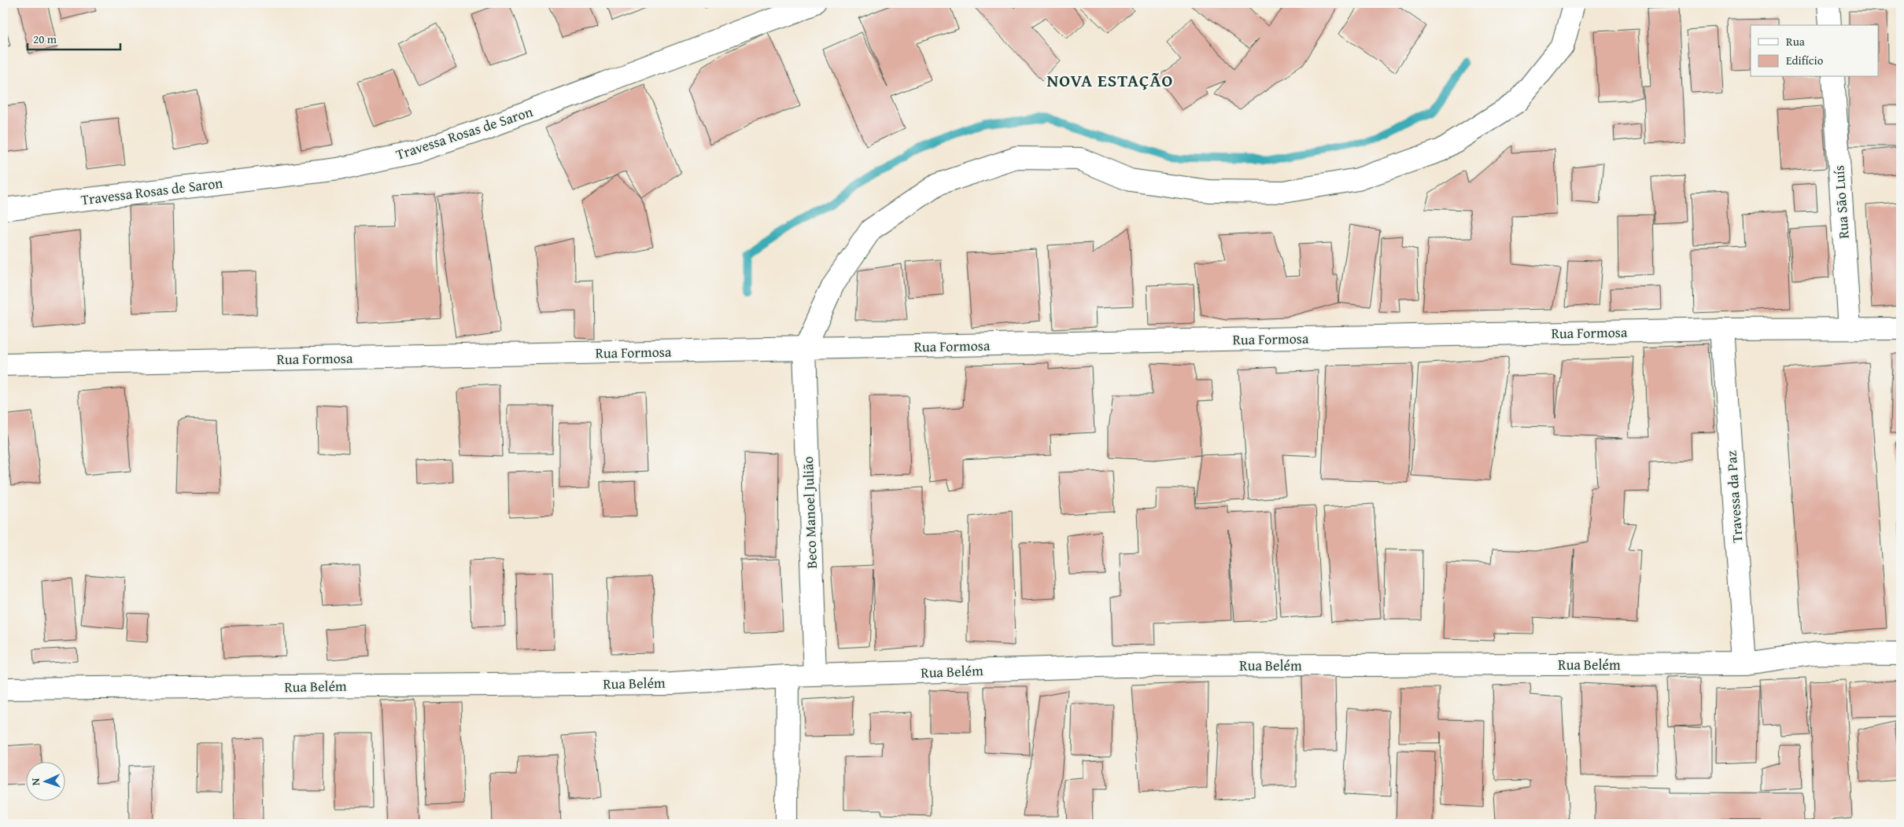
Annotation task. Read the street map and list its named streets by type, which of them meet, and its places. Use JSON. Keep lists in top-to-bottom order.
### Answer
{
  "streets": {
    "street": [
      "Travessa Rosas de Saron",
      "Rua São Luís",
      "Rua Formosa",
      "Travessa da Paz",
      "Beco Manoel Julião",
      "Rua Belém"
    ]
  },
  "crossings": [
    ["Rua São Luís", "Rua Formosa"],
    ["Rua Formosa", "Travessa da Paz"],
    ["Rua Formosa", "Beco Manoel Julião"],
    ["Travessa da Paz", "Rua Belém"],
    ["Beco Manoel Julião", "Rua Belém"]
  ],
  "districts": ["NOVA ESTAÇÃO"],
  "legend": ["Rua", "Edifício"],
  "scale_bar": "20 m",
  "north": "left"
}
